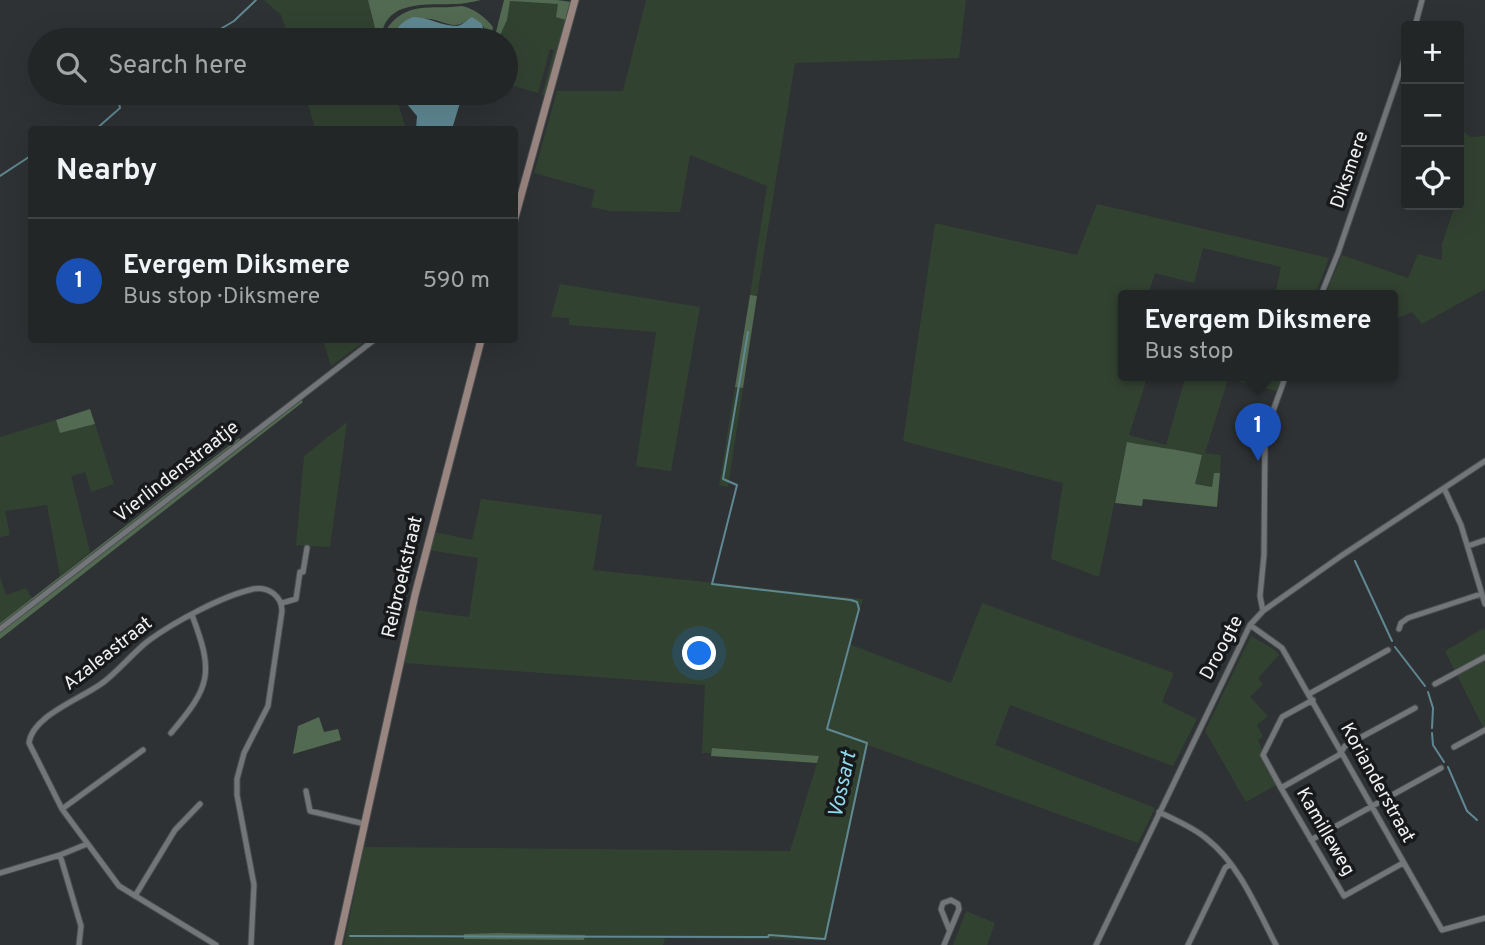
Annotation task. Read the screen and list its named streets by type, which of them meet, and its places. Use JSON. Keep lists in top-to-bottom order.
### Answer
{
  "streets": {
    "street": [
      "Diksmere",
      "Vierlindenstraatje",
      "Reibroekstraat",
      "Droogte",
      "Azaleastraat",
      "Korianderstraat",
      "Kamilleweg"
    ]
  },
  "crossings": [
    ["Droogte", "Korianderstraat"],
    ["Korianderstraat", "Kamilleweg"]
  ],
  "water": ["Vossart"],
  "page": {
    "map_buttons": ["+", "−"],
    "search": "Search here",
    "heading": "Nearby",
    "list": [
      {
        "mark": "1",
        "name": "Evergem Diksmere",
        "note": "Bus stop · Diksmere",
        "value": "590 m"
      }
    ],
    "popup": ["Evergem Diksmere", "Bus stop"],
    "pins": "1"
  }
}
